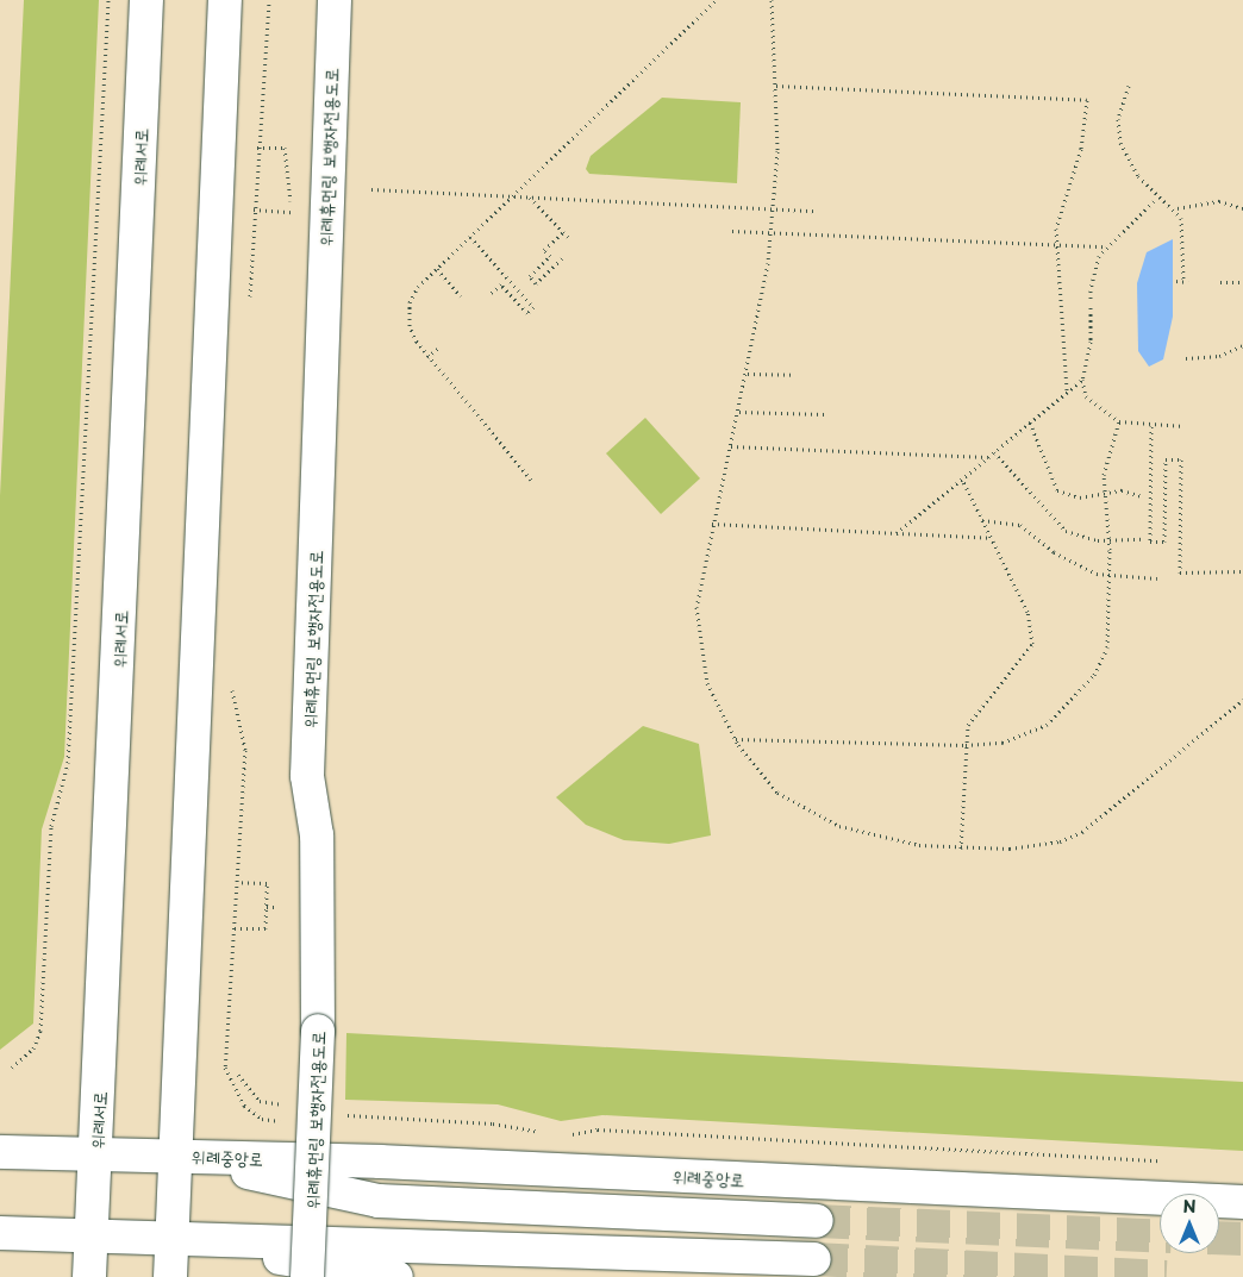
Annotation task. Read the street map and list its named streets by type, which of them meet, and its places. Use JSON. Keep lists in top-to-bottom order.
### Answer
{
  "streets": {
    "main road": ["위례서로", "위례휴먼링 보행자전용도로", "위례중앙로"]
  },
  "crossings": [
    ["위례서로", "위례중앙로"]
  ],
  "north": "top"
}
